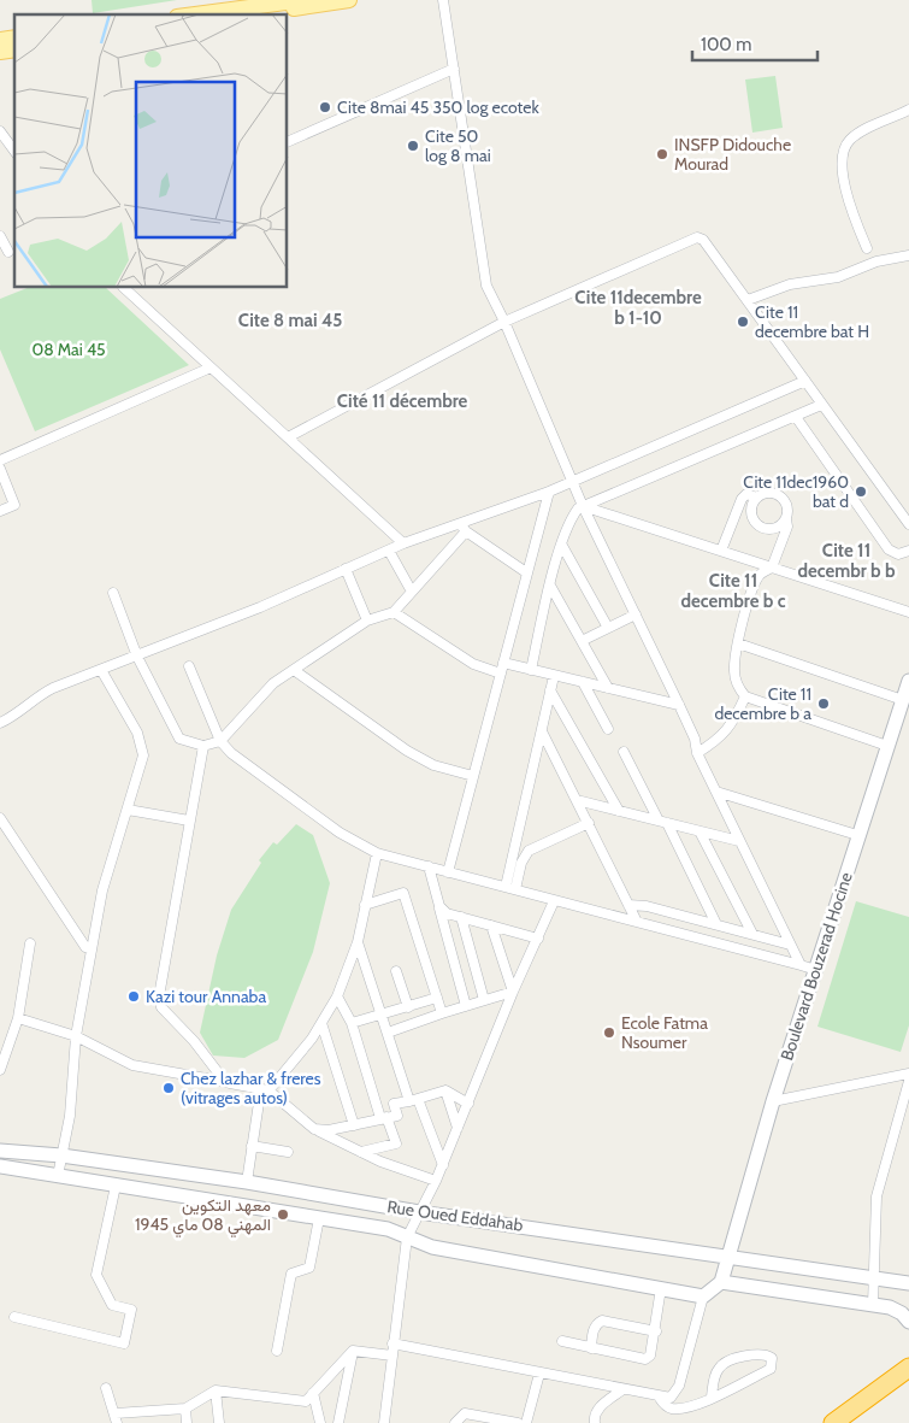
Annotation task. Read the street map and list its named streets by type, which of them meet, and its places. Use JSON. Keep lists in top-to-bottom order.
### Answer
{
  "streets": {
    "main road": ["Boulevard Bouzerad Hocine", "Rue Oued Eddahab"]
  },
  "crossings": [
    ["Boulevard Bouzerad Hocine", "Rue Oued Eddahab"]
  ],
  "districts": [
    "Cite 11decembre b 1-10",
    "Cite 8 mai 45",
    "Cité 11 décembre",
    "Cite 11 decembr b b",
    "Cite 11 decembre b c"
  ],
  "parks": ["08 Mai 45"],
  "places": [
    "Cite 8mai 45 350 log ecotek",
    "Cite 50 log 8 mai",
    "INSFP Didouche Mourad",
    "Cite 11 decembre bat H",
    "Cite 11dec1960 bat d",
    "Cite 11 decembre b a",
    "Kazi tour Annaba",
    "Ecole Fatma Nsoumer",
    "Chez lazhar & freres (vitrages autos)",
    "معهد التكوين المهني 08 ماي 1945"
  ],
  "scale_bar": "100 m"
}
